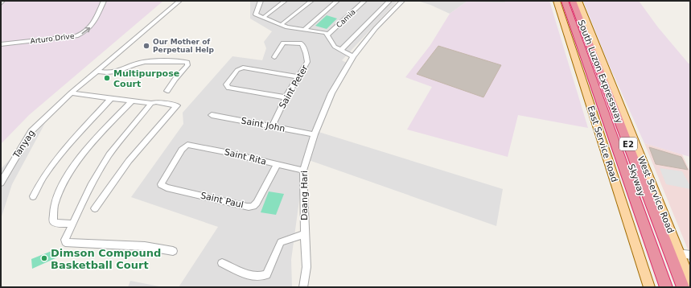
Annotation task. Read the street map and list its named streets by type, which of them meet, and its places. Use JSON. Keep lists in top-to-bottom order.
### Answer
{
  "streets": {
    "highway": ["South Luzon Expressway", "E2", "Skyway"],
    "main road": ["East Service Road", "West Service Road"],
    "street": [
      "Camia",
      "Arturo Drive",
      "Saint Peter",
      "Saint John",
      "Tanyag",
      "Saint Rita",
      "Daang Hari",
      "Saint Paul"
    ]
  },
  "crossings": [
    ["Saint Peter", "Saint John"],
    ["Saint John", "Daang Hari"],
    ["Saint Rita", "Daang Hari"],
    ["Saint Rita", "Saint Paul"]
  ],
  "one_way": ["Arturo Drive"],
  "places": ["Our Mother of Perpetual Help", "Multipurpose Court", "Dimson Compound Basketball Court"]
}
